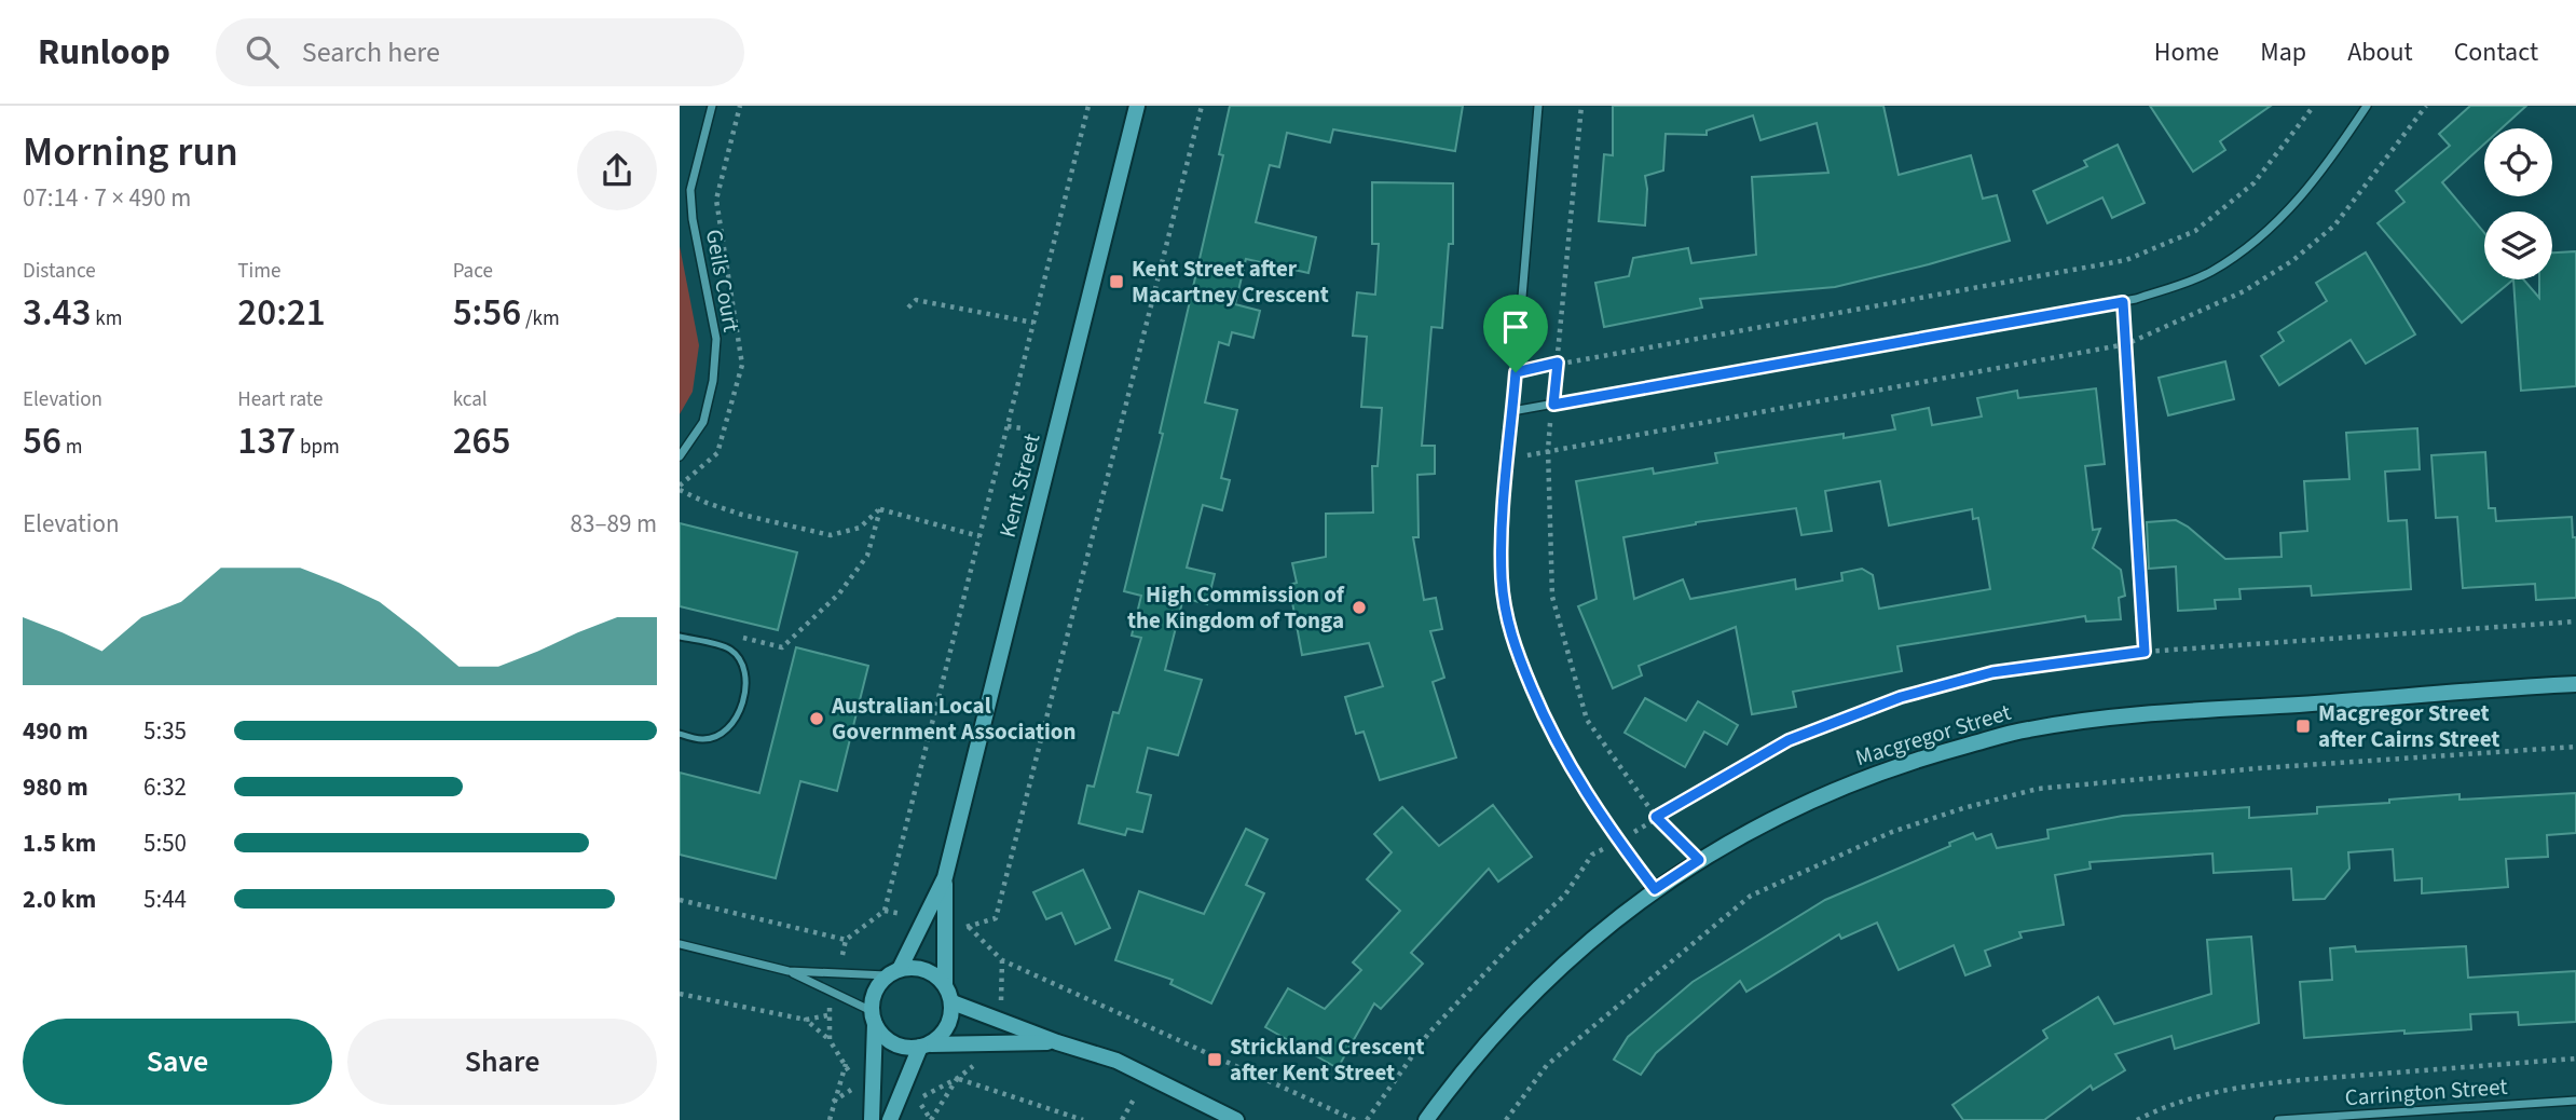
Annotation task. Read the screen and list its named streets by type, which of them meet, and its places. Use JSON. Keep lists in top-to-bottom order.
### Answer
{
  "streets": {
    "street": [
      "Geils Court",
      "Kent Street",
      "Macgregor Street",
      "Carrington Street"
    ]
  },
  "places": {
    "transit": ["Kent Street after Macartney Crescent", "Macgregor Street after Cairns Street", "Strickland Crescent after Kent Street"],
    "other": ["High Commission of the Kingdom of Tonga", "Australian Local Government Association"]
  },
  "page": {
    "header": "Runloop",
    "search": "Search here",
    "nav": [
      "Home",
      "Map",
      "About",
      "Contact"
    ],
    "heading": ["Morning run", "07:14 · 7 × 490 m"],
    "stats": [
      ["Distance", "3.43 km"],
      ["Time", "20:21"],
      ["Pace", "5:56 /km"],
      ["Elevation", "56 m"],
      ["Heart rate", "137 bpm"],
      ["kcal", "265"]
    ],
    "chart": ["Elevation", "83–89 m"],
    "list": [
      {
        "name": "490 m",
        "note": "5:35"
      },
      {
        "name": "980 m",
        "note": "6:32"
      },
      {
        "name": "1.5 km",
        "note": "5:50"
      },
      {
        "name": "2.0 km",
        "note": "5:44"
      }
    ],
    "buttons": ["Save", "Share"]
  }
}
